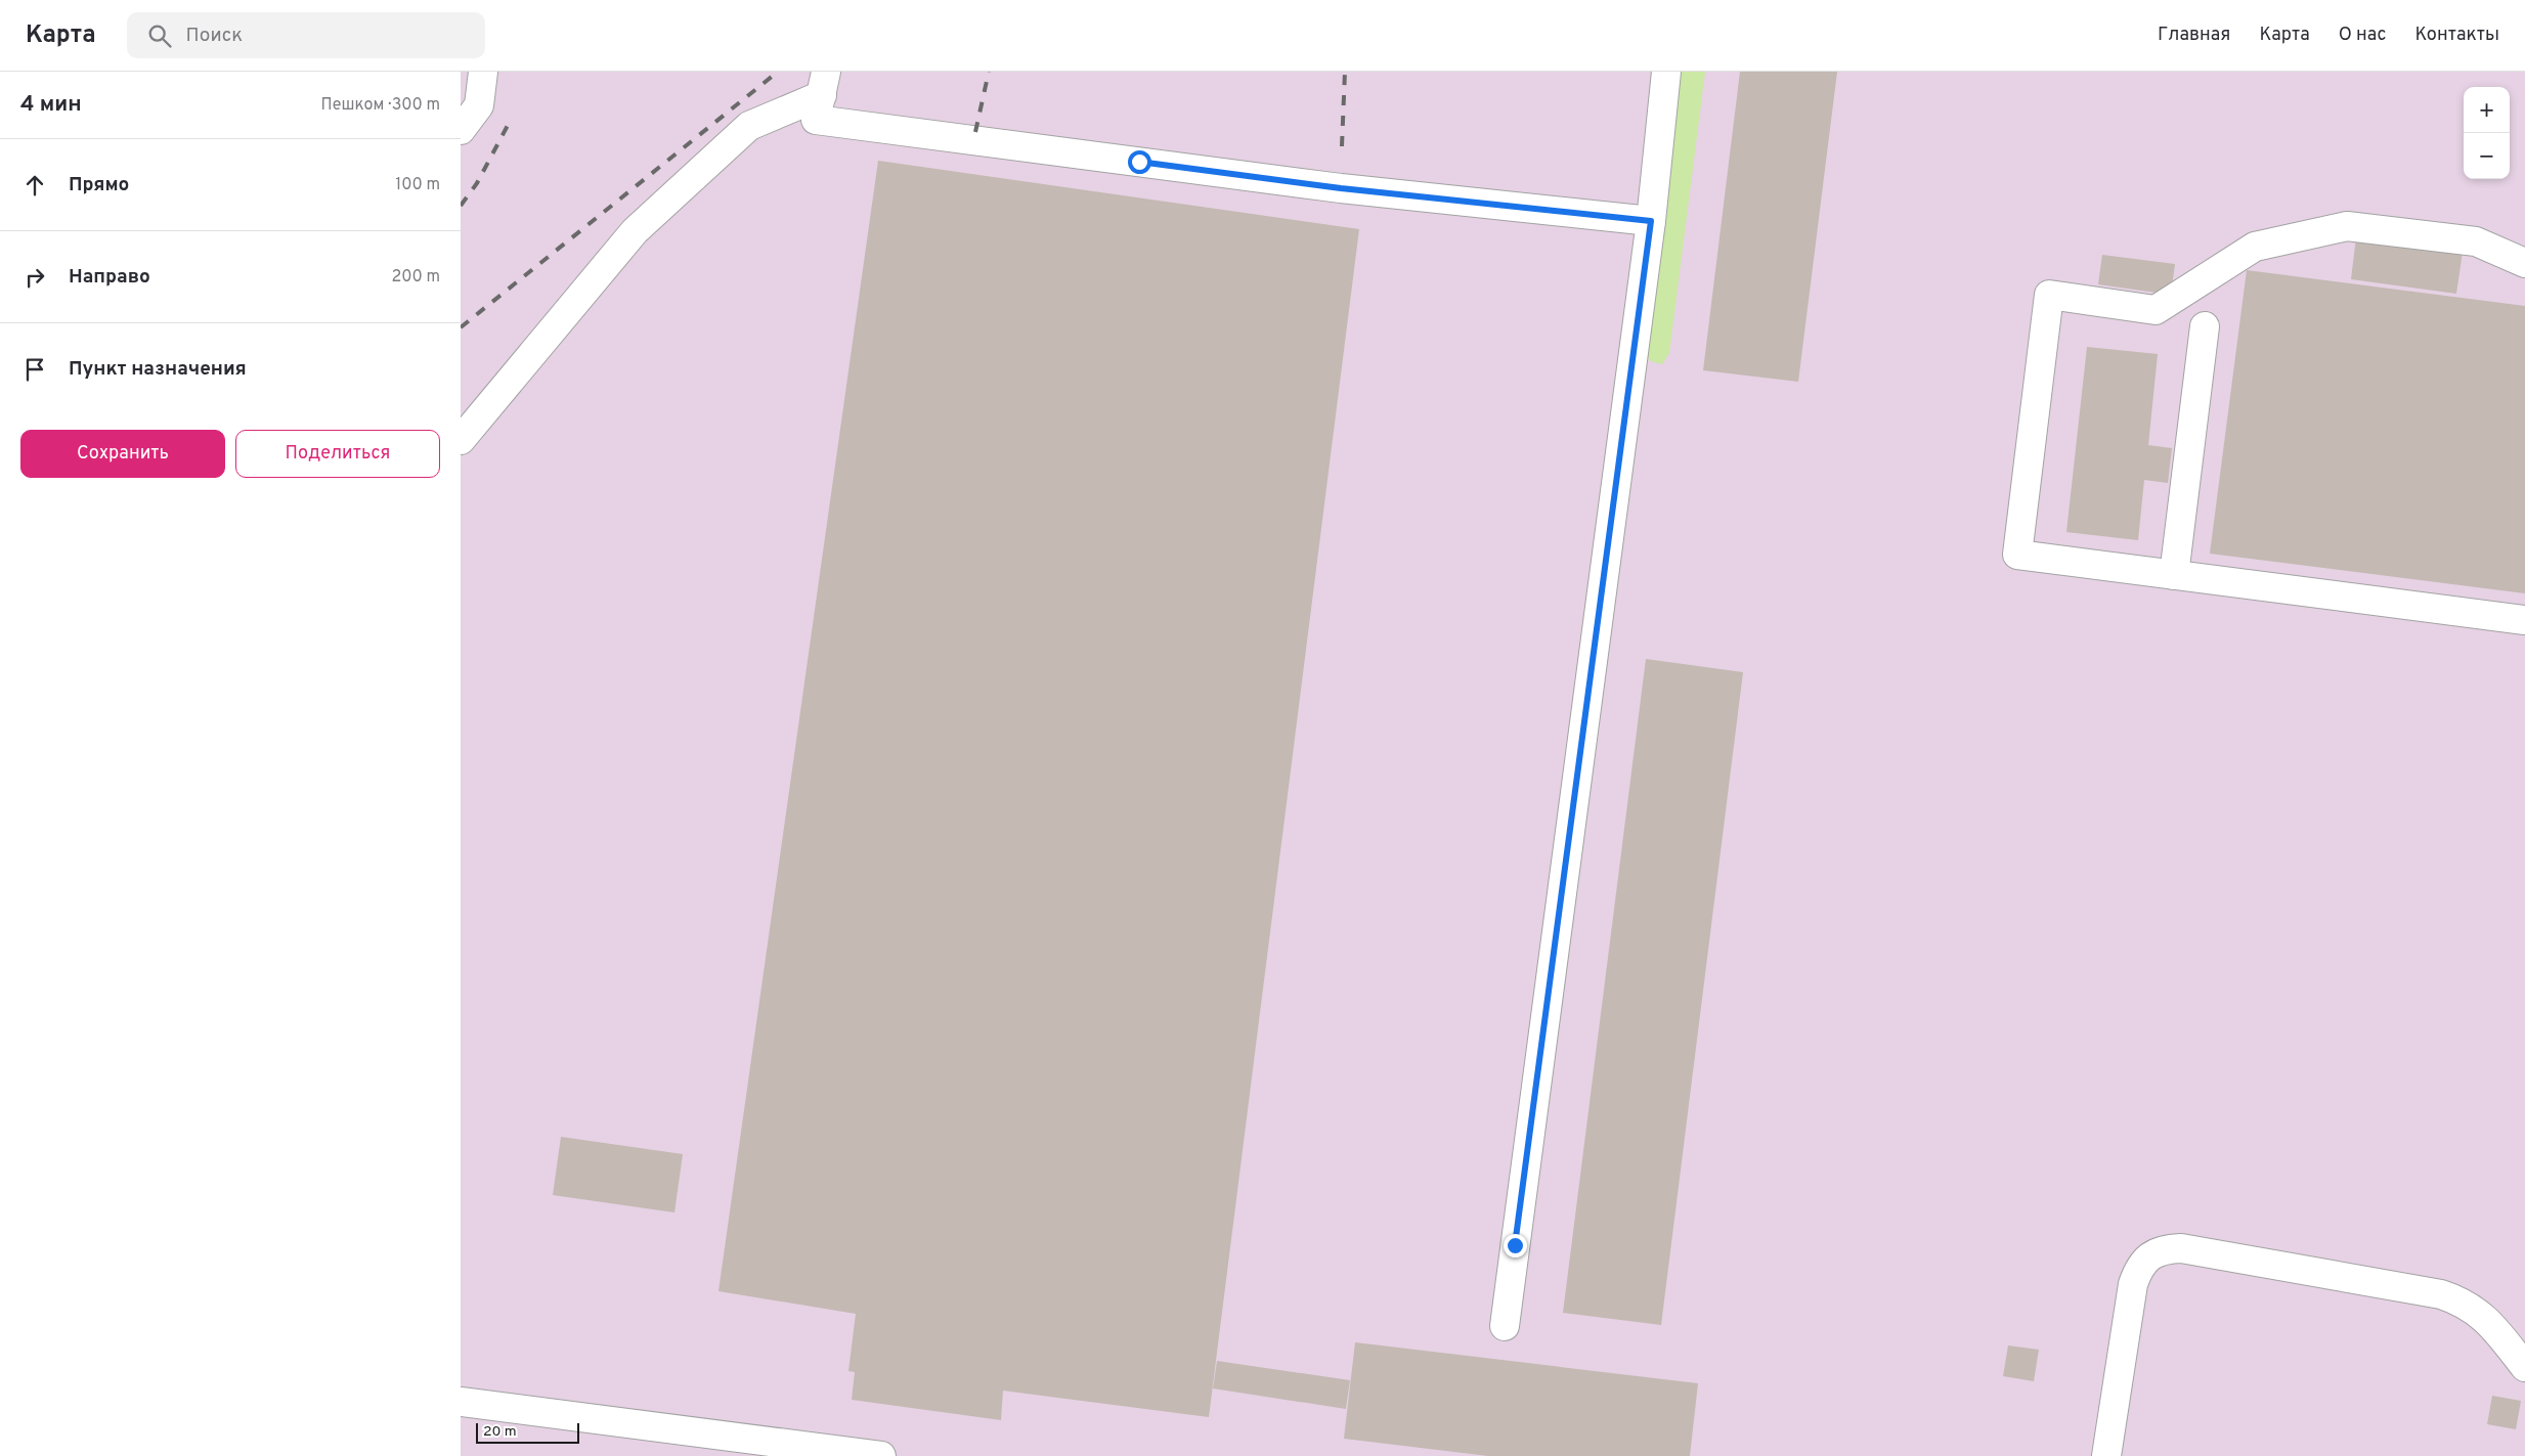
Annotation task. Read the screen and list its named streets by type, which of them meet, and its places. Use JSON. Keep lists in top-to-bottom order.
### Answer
{
  "scale_bar": "20 m",
  "page": {
    "header": "Карта",
    "search": "Поиск",
    "nav": [
      "Главная",
      "Карта",
      "О нас",
      "Контакты"
    ],
    "heading": ["4 мин", "Пешком · 300 m"],
    "map_buttons": ["+", "−"],
    "list": [
      ["Прямо", "100 m"],
      ["Направо", "200 m"],
      "Пункт назначения"
    ],
    "buttons": ["Сохранить", "Поделиться"],
    "scale": "20 m"
  }
}
